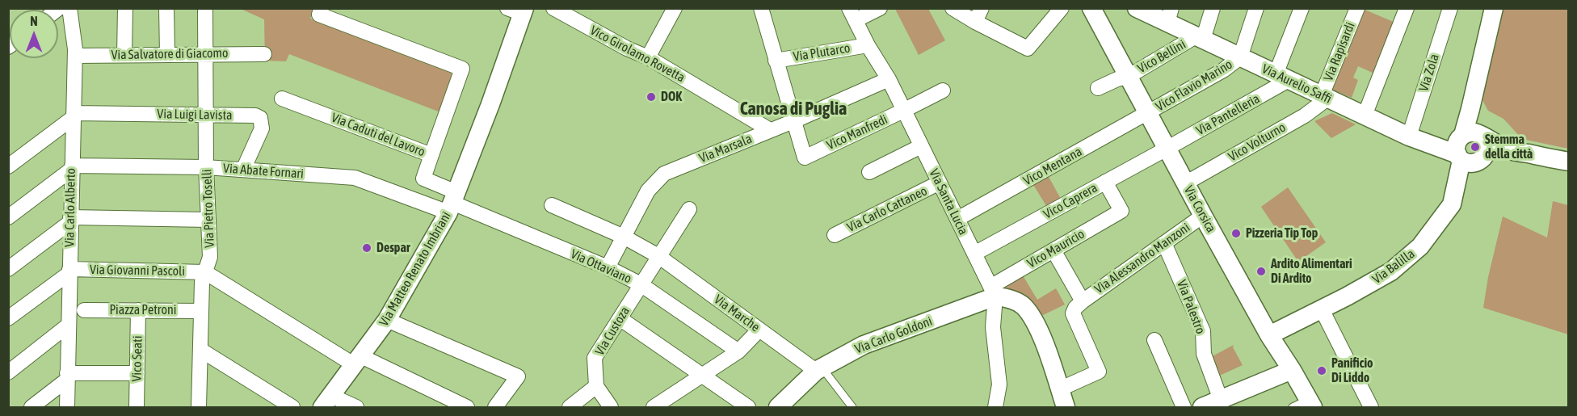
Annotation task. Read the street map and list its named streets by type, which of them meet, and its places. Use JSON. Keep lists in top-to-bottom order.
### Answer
{
  "streets": {
    "street": [
      "Via Rapisardi",
      "Via Plutarco",
      "Via Salvatore di Giacomo",
      "Vico Girolamo Rovetta",
      "Vico Bellini",
      "Via Zola",
      "Via Aurelio Saffi",
      "Vico Flavio Marino",
      "Via Luigi Lavista",
      "Via Pantelleria",
      "Vico Manfredi",
      "Via Caduti del Lavoro",
      "Vico Volturno",
      "Via Marsala",
      "Vico Mentana",
      "Via Abate Fornari",
      "Vico Caprera",
      "Via Santa Lucia",
      "Via Carlo Alberto",
      "Via Pietro Toselli",
      "Via Carlo Cattaneo",
      "Via Corsica",
      "Vico Mauricio",
      "Via Alessandro Manzoni",
      "Via Ottaviano",
      "Via Balilla",
      "Via Matteo Renato Imbriani",
      "Via Giovanni Pascoli",
      "Via Palestro",
      "Piazza Petroni",
      "Via Marche",
      "Via Custoza",
      "Via Carlo Goldoni",
      "Vico Seati"
    ]
  },
  "crossings": [
    ["Via Rapisardi", "Via Aurelio Saffi"],
    ["Via Rapisardi", "Vico Volturno"],
    ["Via Plutarco", "Via Santa Lucia"],
    ["Via Salvatore di Giacomo", "Via Carlo Alberto"],
    ["Via Salvatore di Giacomo", "Via Pietro Toselli"],
    ["Vico Girolamo Rovetta", "Via Marsala"],
    ["Vico Bellini", "Via Aurelio Saffi"],
    ["Vico Bellini", "Via Corsica"],
    ["Via Zola", "Via Aurelio Saffi"],
    ["Via Aurelio Saffi", "Vico Flavio Marino"],
    ["Via Aurelio Saffi", "Via Pantelleria"],
    ["Via Aurelio Saffi", "Vico Volturno"],
    ["Via Aurelio Saffi", "Via Balilla"],
    ["Vico Flavio Marino", "Vico Mentana"],
    ["Vico Flavio Marino", "Via Corsica"],
    ["Via Luigi Lavista", "Via Abate Fornari"],
    ["Via Luigi Lavista", "Via Carlo Alberto"],
    ["Via Luigi Lavista", "Via Pietro Toselli"],
    ["Via Pantelleria", "Vico Caprera"],
    ["Via Pantelleria", "Via Corsica"],
    ["Vico Manfredi", "Via Marsala"],
    ["Vico Manfredi", "Via Santa Lucia"],
    ["Vico Volturno", "Via Corsica"],
    ["Via Marsala", "Via Santa Lucia"],
    ["Via Marsala", "Via Ottaviano"],
    ["Via Marsala", "Via Marche"],
    ["Vico Mentana", "Via Santa Lucia"],
    ["Vico Mentana", "Via Corsica"],
    ["Via Abate Fornari", "Via Carlo Alberto"],
    ["Via Abate Fornari", "Via Pietro Toselli"],
    ["Via Abate Fornari", "Via Ottaviano"],
    ["Via Abate Fornari", "Via Matteo Renato Imbriani"],
    ["Vico Caprera", "Via Santa Lucia"],
    ["Vico Caprera", "Via Corsica"],
    ["Vico Caprera", "Vico Mauricio"],
    ["Via Santa Lucia", "Via Carlo Cattaneo"],
    ["Via Santa Lucia", "Vico Mauricio"],
    ["Via Santa Lucia", "Via Carlo Goldoni"],
    ["Via Carlo Alberto", "Via Giovanni Pascoli"],
    ["Via Pietro Toselli", "Via Giovanni Pascoli"],
    ["Via Pietro Toselli", "Piazza Petroni"],
    ["Via Corsica", "Via Alessandro Manzoni"],
    ["Via Corsica", "Via Balilla"],
    ["Vico Mauricio", "Via Carlo Goldoni"],
    ["Via Alessandro Manzoni", "Via Palestro"],
    ["Via Ottaviano", "Via Matteo Renato Imbriani"],
    ["Via Ottaviano", "Via Custoza"],
    ["Piazza Petroni", "Vico Seati"],
    ["Via Marche", "Via Custoza"],
    ["Via Marche", "Via Carlo Goldoni"]
  ],
  "districts": ["Canosa di Puglia"],
  "places": [
    "DOK",
    "Stemma della città",
    "Pizzeria Tip Top",
    "Despar",
    "Ardito Alimentari Di Ardito",
    "Panificio Di Liddo"
  ],
  "north": "top"
}
